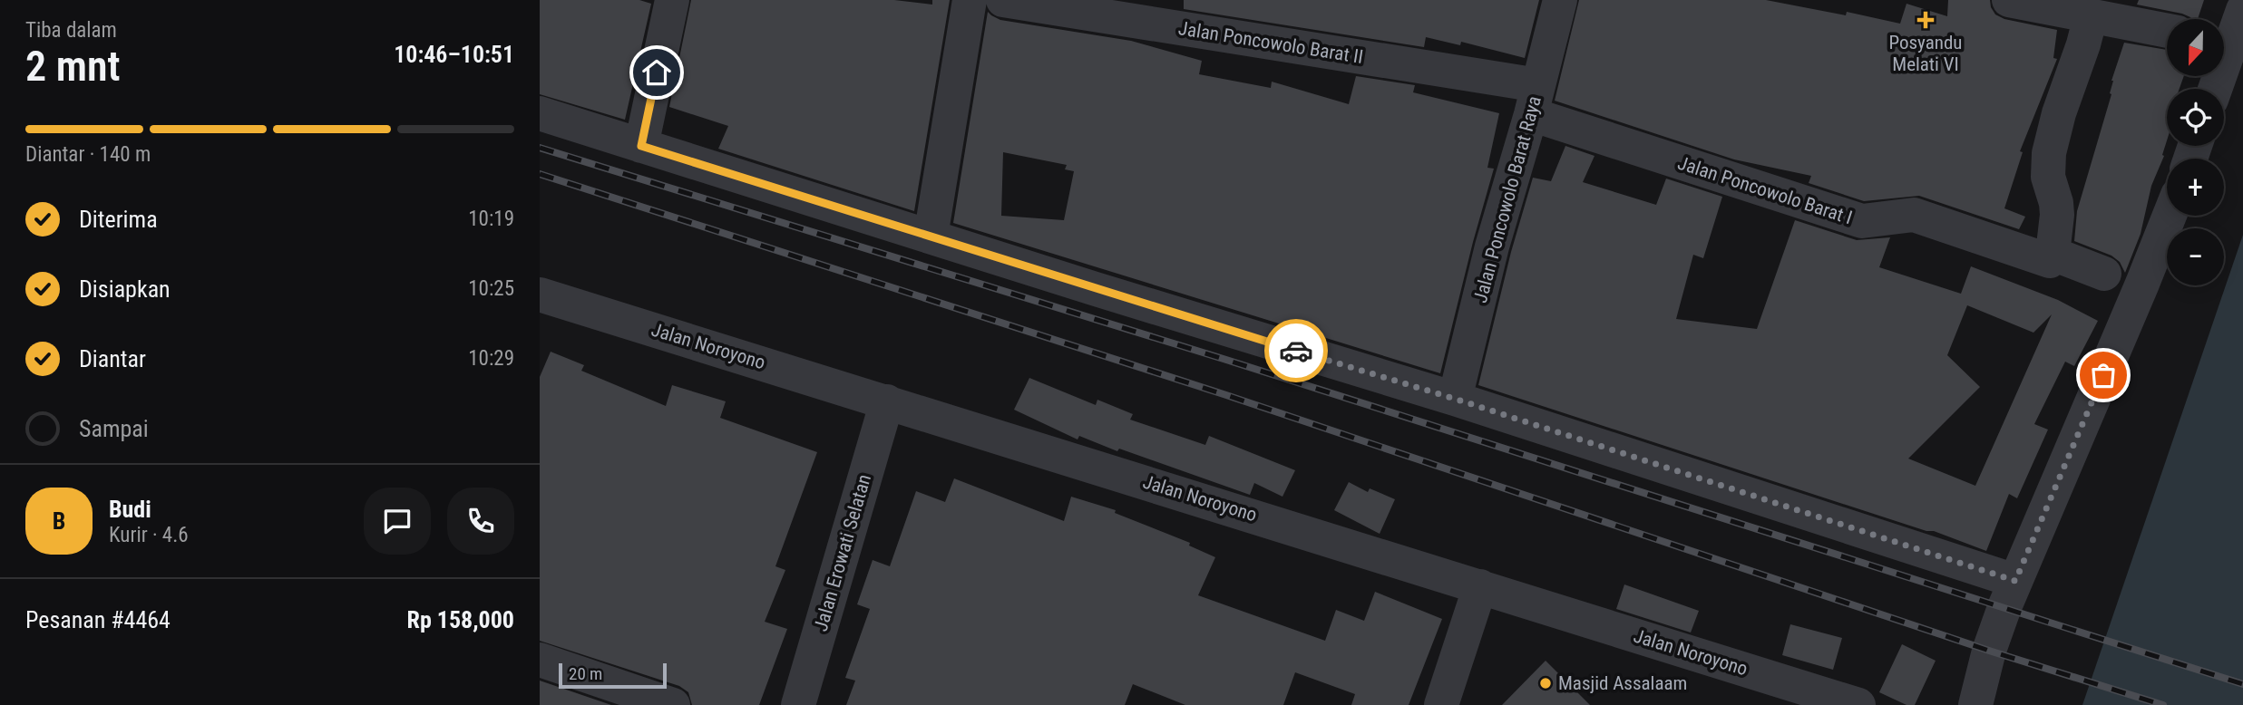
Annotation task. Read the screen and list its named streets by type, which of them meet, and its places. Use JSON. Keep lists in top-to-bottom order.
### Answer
{
  "streets": {
    "street": [
      "Jalan Poncowolo Barat II",
      "Jalan Poncowolo Barat I",
      "Jalan Poncowolo Barat Raya",
      "Jalan Noroyono",
      "Jalan Erowati Selatan"
    ]
  },
  "crossings": [
    ["Jalan Poncowolo Barat II", "Jalan Poncowolo Barat I"],
    ["Jalan Poncowolo Barat II", "Jalan Poncowolo Barat Raya"],
    ["Jalan Poncowolo Barat I", "Jalan Poncowolo Barat Raya"],
    ["Jalan Noroyono", "Jalan Erowati Selatan"]
  ],
  "places": {
    "health": ["Posyandu Melati VI"],
    "other": ["Masjid Assalaam"]
  },
  "scale_bar": "20 m",
  "north": "bottom",
  "page": {
    "heading": ["2 mnt", "Tiba dalam", "10:46–10:51"],
    "panel": [
      "Budi",
      "Kurir · 4.6",
      "Pesanan #4464",
      "Rp 158,000"
    ],
    "map_buttons": ["+", "−"],
    "bar": "Diantar · 140 m",
    "list": [
      ["Diterima", "10:19"],
      ["Disiapkan", "10:25"],
      ["Diantar", "10:29"],
      "Sampai"
    ],
    "round": "B",
    "scale": "20 m"
  }
}
